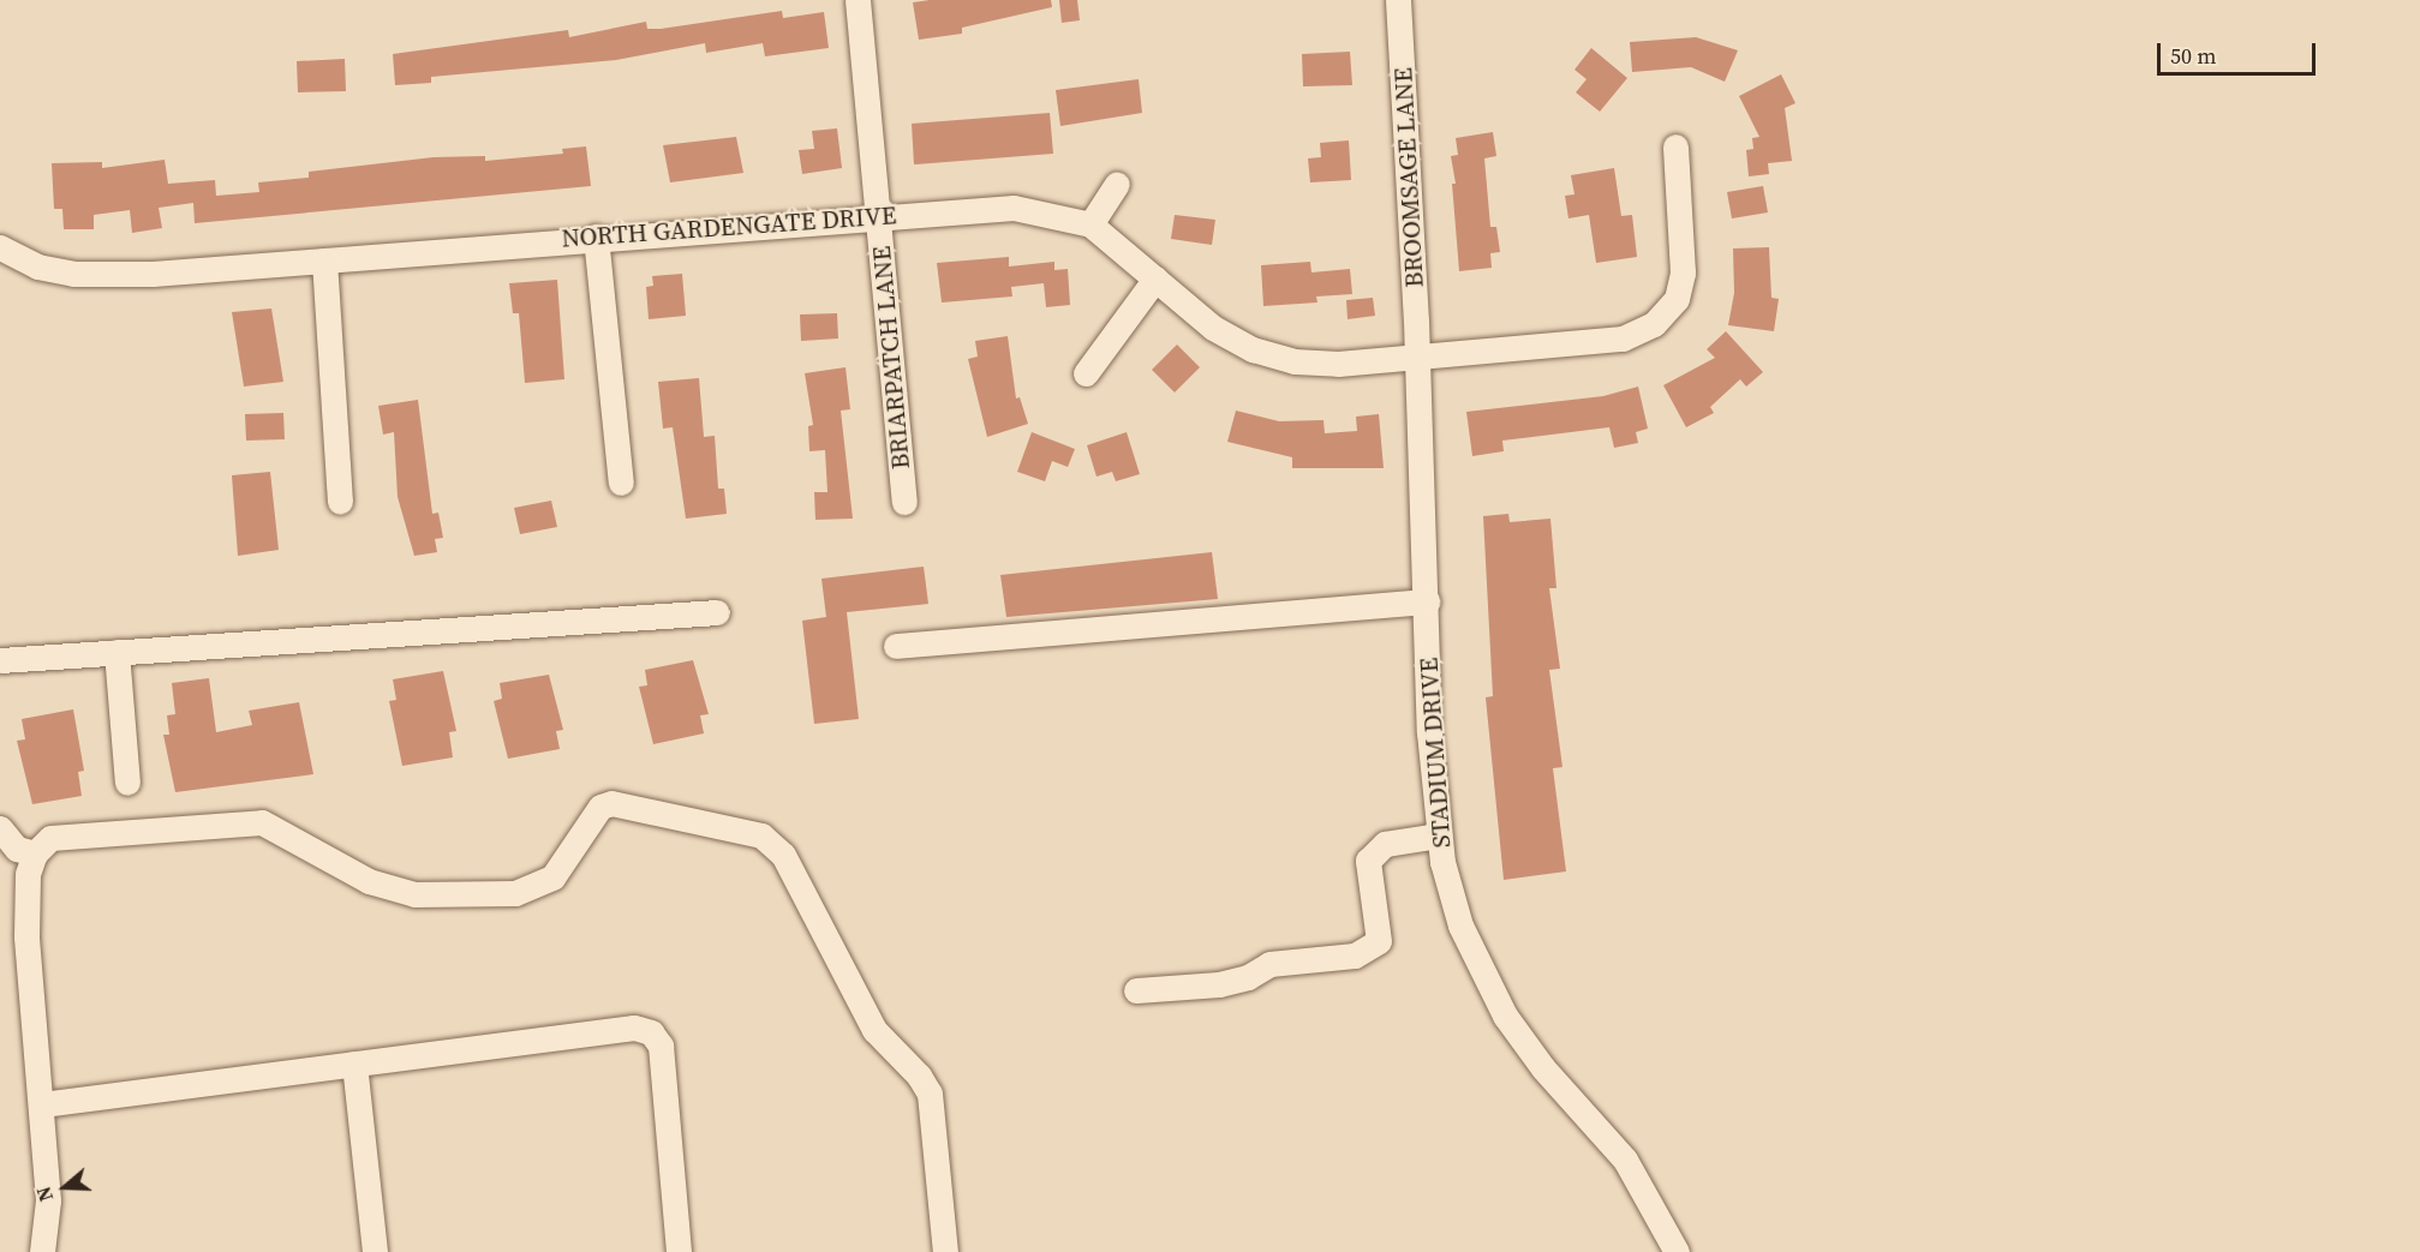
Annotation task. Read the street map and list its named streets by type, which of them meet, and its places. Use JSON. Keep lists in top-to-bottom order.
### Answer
{
  "streets": {
    "street": [
      "BROOMSAGE LANE",
      "NORTH GARDENGATE DRIVE",
      "BRIARPATCH LANE",
      "STADIUM DRIVE"
    ]
  },
  "crossings": [
    ["BROOMSAGE LANE", "NORTH GARDENGATE DRIVE"],
    ["BROOMSAGE LANE", "STADIUM DRIVE"],
    ["NORTH GARDENGATE DRIVE", "BRIARPATCH LANE"],
    ["NORTH GARDENGATE DRIVE", "STADIUM DRIVE"]
  ],
  "scale_bar": "50 m",
  "north": "left"
}
